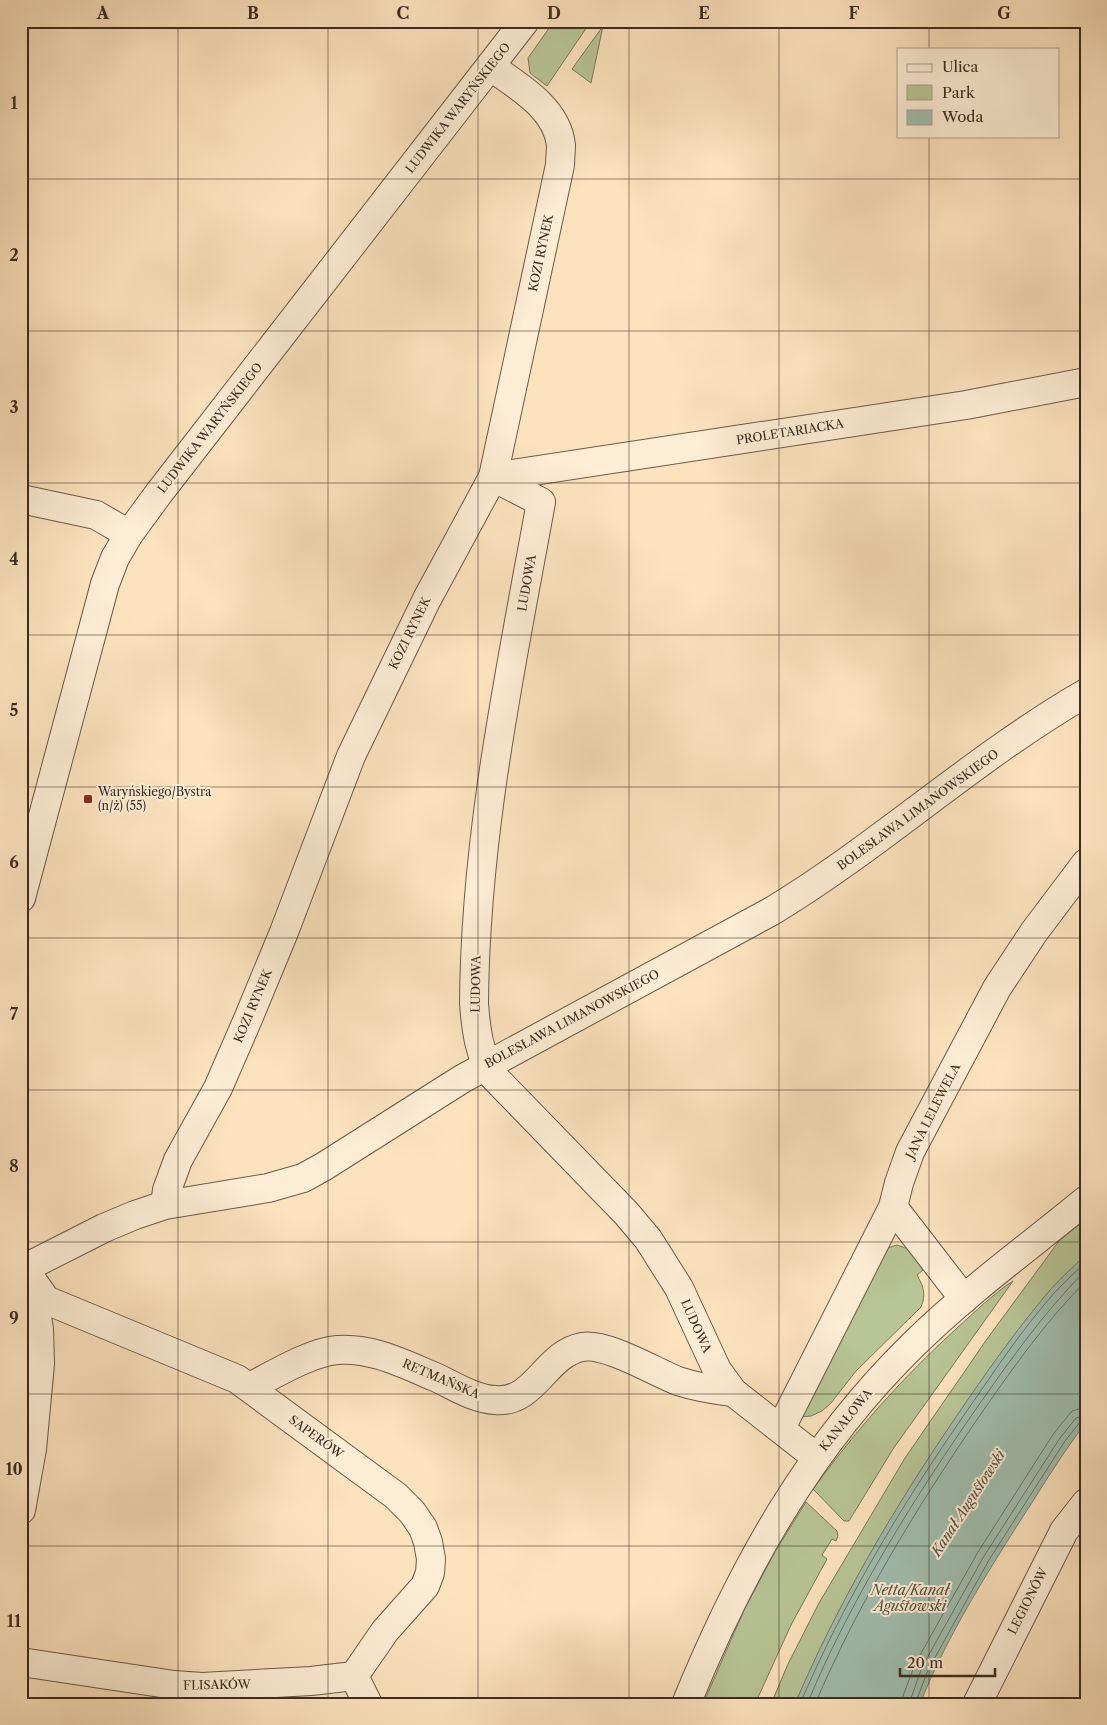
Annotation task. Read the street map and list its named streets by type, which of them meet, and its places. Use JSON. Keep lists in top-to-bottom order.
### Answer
{
  "streets": {
    "street": [
      "LUDWIKA WARYŃSKIEGO",
      "KOZI RYNEK",
      "PROLETARIACKA",
      "LUDOWA",
      "BOLESŁAWA LIMANOWSKIEGO",
      "JANA LELEWELA",
      "RETMAŃSKA",
      "KANAŁOWA",
      "SAPERÓW",
      "LEGIONÓW",
      "FLISAKÓW"
    ]
  },
  "crossings": [
    ["LUDWIKA WARYŃSKIEGO", "KOZI RYNEK"],
    ["KOZI RYNEK", "PROLETARIACKA"],
    ["KOZI RYNEK", "LUDOWA"],
    ["KOZI RYNEK", "BOLESŁAWA LIMANOWSKIEGO"],
    ["PROLETARIACKA", "LUDOWA"],
    ["LUDOWA", "BOLESŁAWA LIMANOWSKIEGO"],
    ["LUDOWA", "JANA LELEWELA"],
    ["LUDOWA", "RETMAŃSKA"],
    ["LUDOWA", "KANAŁOWA"],
    ["BOLESŁAWA LIMANOWSKIEGO", "SAPERÓW"],
    ["RETMAŃSKA", "SAPERÓW"],
    ["SAPERÓW", "FLISAKÓW"]
  ],
  "water": ["Kanał Augustowski", "Netta/Kanał Agustowski"],
  "places": {
    "transit": ["Waryńskiego/Bystra (n/ż) (55)"]
  },
  "legend": ["Ulica", "Park", "Woda"],
  "scale_bar": "20 m",
  "grid": {
    "columns": [
      "A",
      "B",
      "C",
      "D",
      "E",
      "F",
      "G"
    ],
    "rows": [
      "1",
      "2",
      "3",
      "4",
      "5",
      "6",
      "7",
      "8",
      "9",
      "10",
      "11"
    ]
  }
}
